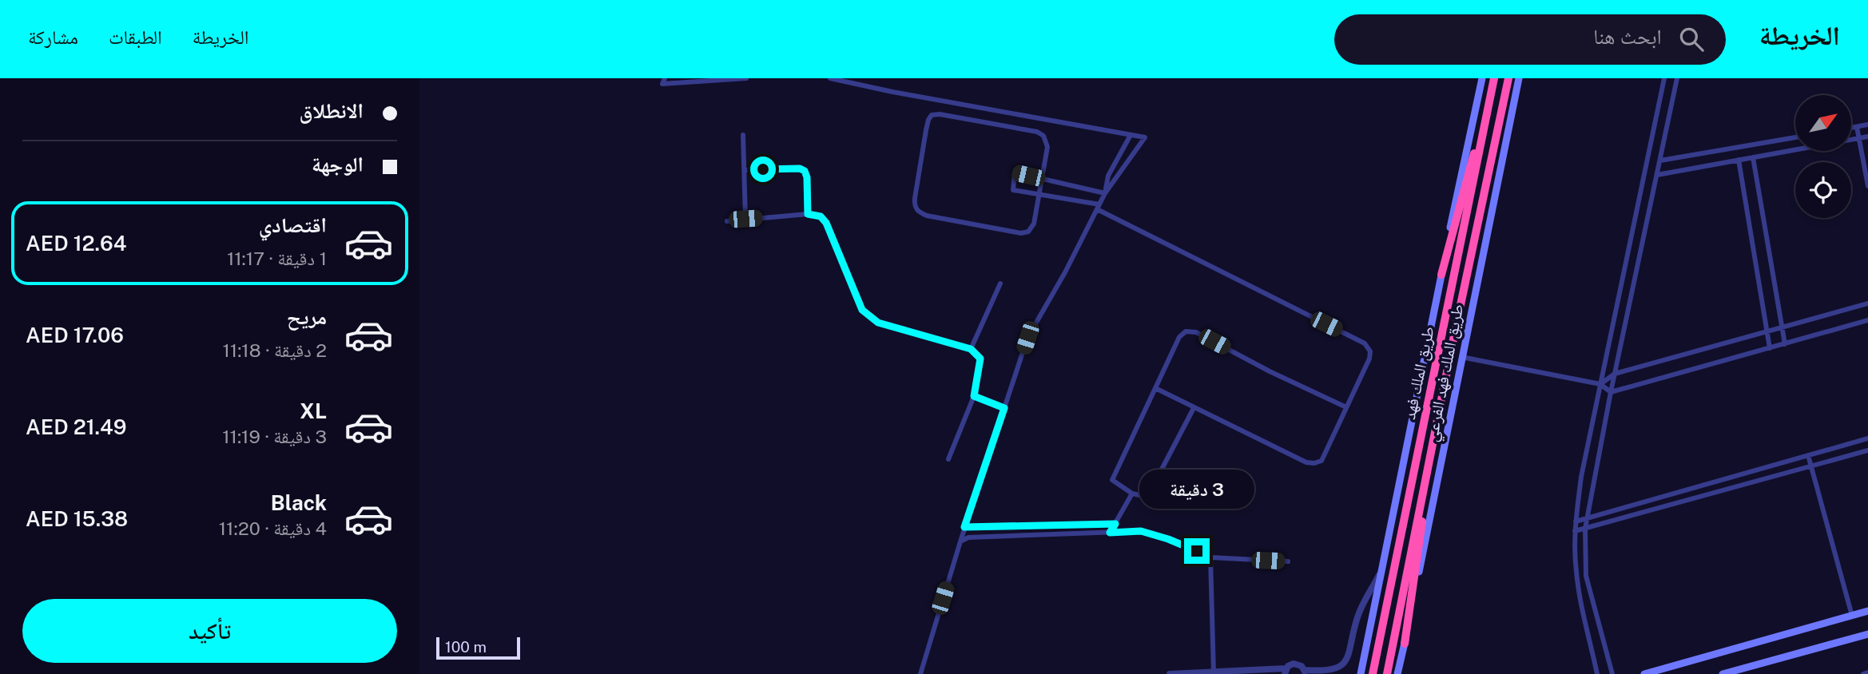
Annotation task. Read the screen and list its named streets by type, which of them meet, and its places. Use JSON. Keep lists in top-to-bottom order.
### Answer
{
  "streets": {
    "highway": ["طريق الملك فهد"],
    "main road": ["طريق الملك فهد الفرعي"]
  },
  "scale_bar": "100 m",
  "north": "top right",
  "page": {
    "header": "الخريطة",
    "search": "ابحث هنا",
    "nav": ["الخريطة", "الطبقات", "مشاركة"],
    "banner": ["الانطلاق", "الوجهة"],
    "list": [
      {
        "name": "اقتصادي",
        "note": "1 دقيقة · 11:17",
        "value": "AED 12.64"
      },
      {
        "name": "مريح",
        "note": "2 دقيقة · 11:18",
        "value": "AED 17.06"
      },
      {
        "name": "XL",
        "note": "3 دقيقة · 11:19",
        "value": "AED 21.49"
      },
      {
        "name": "Black",
        "note": "4 دقيقة · 11:20",
        "value": "AED 15.38"
      }
    ],
    "bubble": "3 دقيقة",
    "buttons": "تأكيد",
    "scale": "100 m"
  }
}
